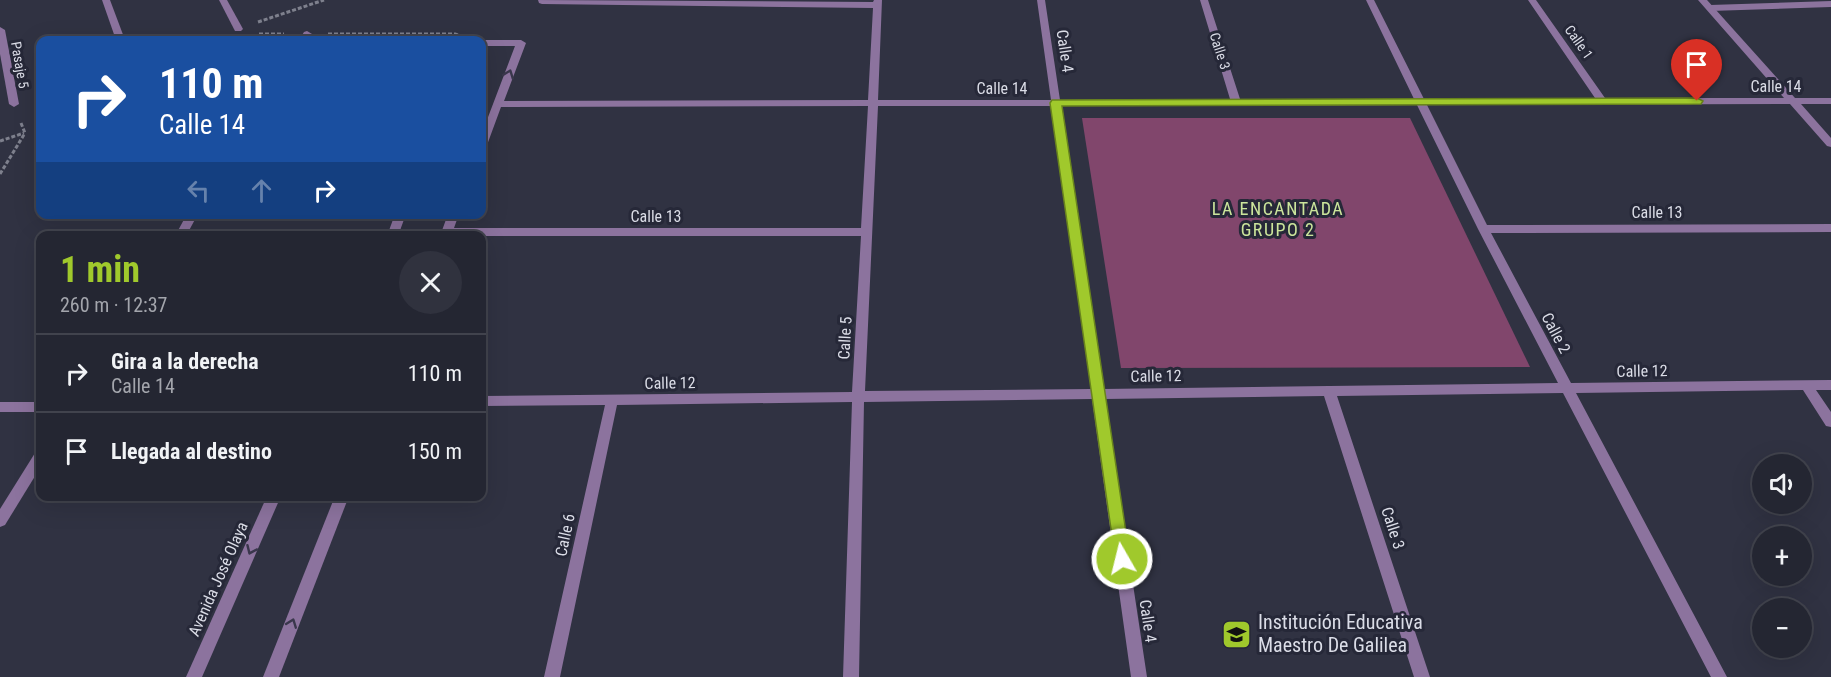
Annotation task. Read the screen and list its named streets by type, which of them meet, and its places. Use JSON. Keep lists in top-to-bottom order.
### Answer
{
  "streets": {
    "street": [
      "Calle 1",
      "Calle 4",
      "Calle 3",
      "Pasaje 5",
      "Calle 14",
      "Calle 13",
      "Calle 2",
      "Calle 5",
      "Calle 12",
      "Calle 6",
      "Avenida José Olaya"
    ]
  },
  "crossings": [
    ["Calle 1", "Calle 14"],
    ["Calle 4", "Calle 14"],
    ["Calle 4", "Calle 12"],
    ["Calle 3", "Calle 14"],
    ["Calle 3", "Calle 12"],
    ["Calle 14", "Calle 2"],
    ["Calle 14", "Calle 5"],
    ["Calle 13", "Calle 2"],
    ["Calle 13", "Calle 5"],
    ["Calle 2", "Calle 12"],
    ["Calle 5", "Calle 12"],
    ["Calle 12", "Calle 6"]
  ],
  "districts": ["LA ENCANTADA GRUPO 2"],
  "places": {
    "school or university": ["Institución Educativa Maestro De Galilea"]
  },
  "page": {
    "turn": ["110 m", "Calle 14"],
    "heading": ["1 min", "260 m · 12:37"],
    "list": [
      {
        "name": "Gira a la derecha",
        "note": "Calle 14",
        "value": "110 m"
      },
      {
        "name": "Llegada al destino",
        "value": "150 m"
      }
    ],
    "map_buttons": ["+", "−"]
  }
}
